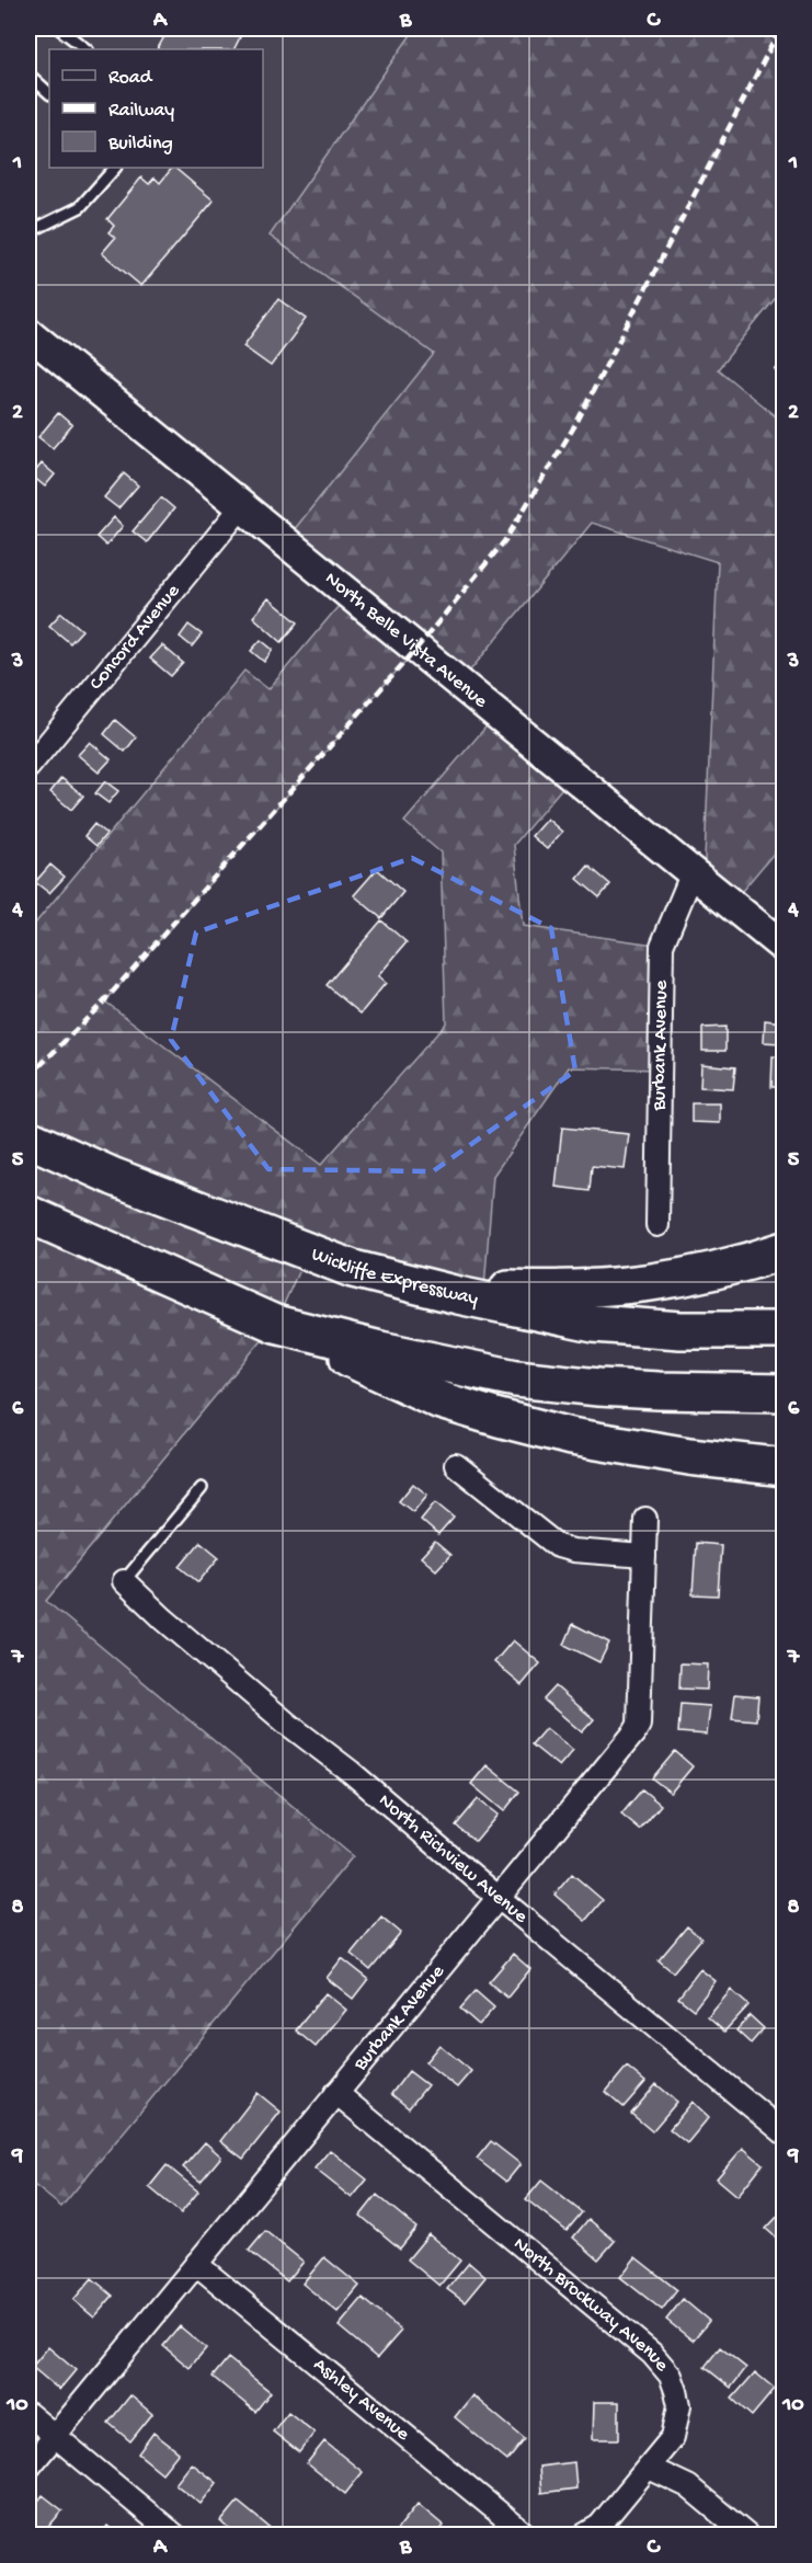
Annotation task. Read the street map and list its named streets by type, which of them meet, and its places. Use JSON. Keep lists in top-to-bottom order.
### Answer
{
  "streets": {
    "highway": ["Wickliffe Expressway"],
    "street": [
      "Concord Avenue",
      "North Belle Vista Avenue",
      "Burbank Avenue",
      "North Richview Avenue",
      "North Brockway Avenue",
      "Ashley Avenue"
    ]
  },
  "crossings": [
    ["Concord Avenue", "North Belle Vista Avenue"],
    ["North Belle Vista Avenue", "Burbank Avenue"],
    ["Burbank Avenue", "North Richview Avenue"],
    ["Burbank Avenue", "North Brockway Avenue"],
    ["Burbank Avenue", "Ashley Avenue"]
  ],
  "legend": ["Road", "Railway", "Building"],
  "grid": {
    "columns": ["A", "B", "C"],
    "rows": [
      "1",
      "2",
      "3",
      "4",
      "5",
      "6",
      "7",
      "8",
      "9",
      "10"
    ]
  }
}
